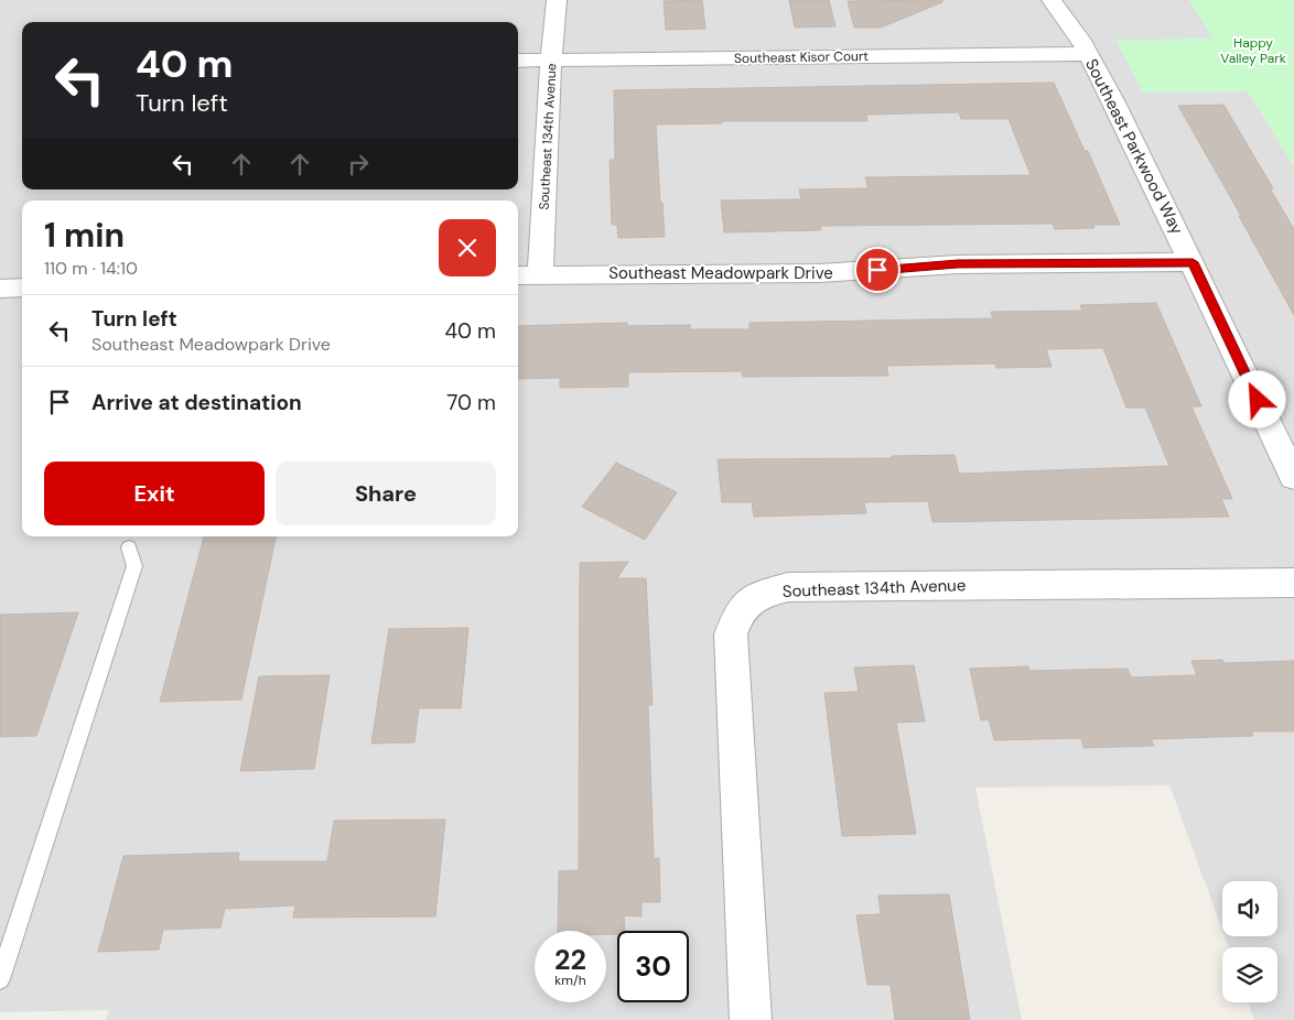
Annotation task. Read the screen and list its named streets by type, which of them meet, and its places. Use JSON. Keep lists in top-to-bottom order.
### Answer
{
  "streets": {
    "street": [
      "Southeast Kisor Court",
      "Southeast 134th Avenue",
      "Southeast Parkwood Way",
      "Southeast Meadowpark Drive"
    ]
  },
  "crossings": [
    ["Southeast Kisor Court", "Southeast 134th Avenue"],
    ["Southeast Kisor Court", "Southeast Parkwood Way"],
    ["Southeast 134th Avenue", "Southeast Meadowpark Drive"],
    ["Southeast Parkwood Way", "Southeast Meadowpark Drive"]
  ],
  "parks": ["Happy Valley Park"],
  "page": {
    "turn": ["40 m", "Turn left"],
    "heading": ["1 min", "110 m · 14:10"],
    "list": [
      {
        "name": "Turn left",
        "note": "Southeast Meadowpark Drive",
        "value": "40 m"
      },
      {
        "name": "Arrive at destination",
        "value": "70 m"
      }
    ],
    "buttons": ["Exit", "Share"],
    "speed": "22 km/h",
    "limit": "30"
  }
}
